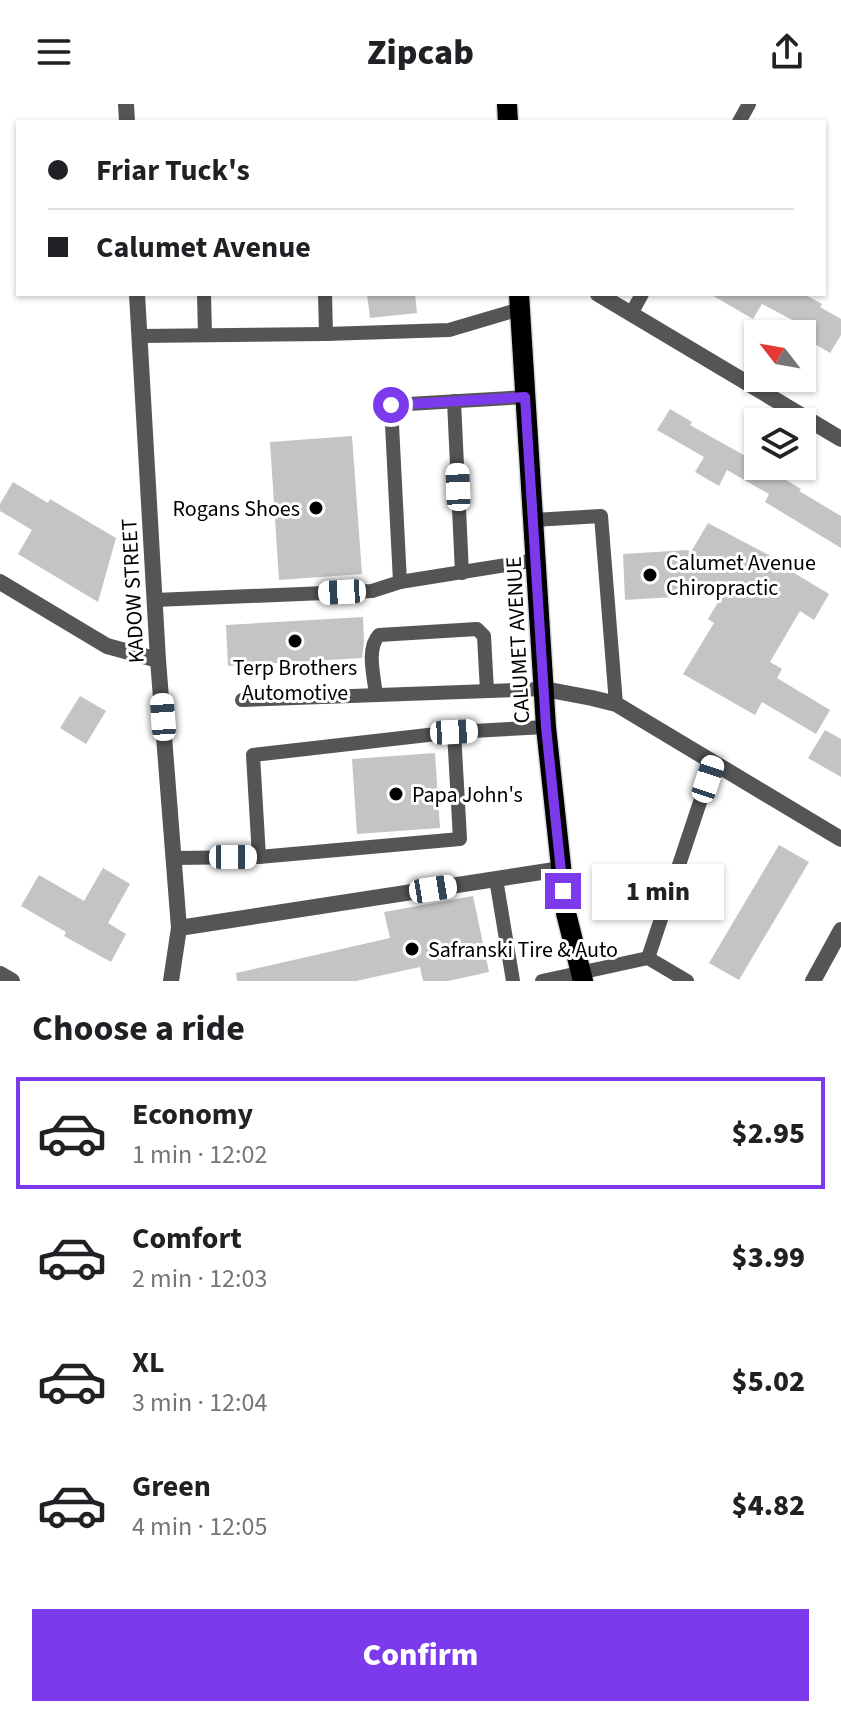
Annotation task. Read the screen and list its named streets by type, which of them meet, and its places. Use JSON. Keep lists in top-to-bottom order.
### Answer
{
  "streets": {
    "main road": ["CALUMET AVENUE"],
    "street": ["KADOW STREET"]
  },
  "places": [
    "Rogans Shoes",
    "Calumet Avenue Chiropractic",
    "Terp Brothers Automotive",
    "Papa John's",
    "Safranski Tire & Auto"
  ],
  "north": "top left",
  "page": {
    "header": "Zipcab",
    "banner": ["Friar Tuck's", "Calumet Avenue"],
    "bubble": "1 min",
    "heading": "Choose a ride",
    "list": [
      {
        "name": "Economy",
        "note": "1 min · 12:02",
        "value": "$2.95"
      },
      {
        "name": "Comfort",
        "note": "2 min · 12:03",
        "value": "$3.99"
      },
      {
        "name": "XL",
        "note": "3 min · 12:04",
        "value": "$5.02"
      },
      {
        "name": "Green",
        "note": "4 min · 12:05",
        "value": "$4.82"
      }
    ],
    "buttons": "Confirm"
  }
}
